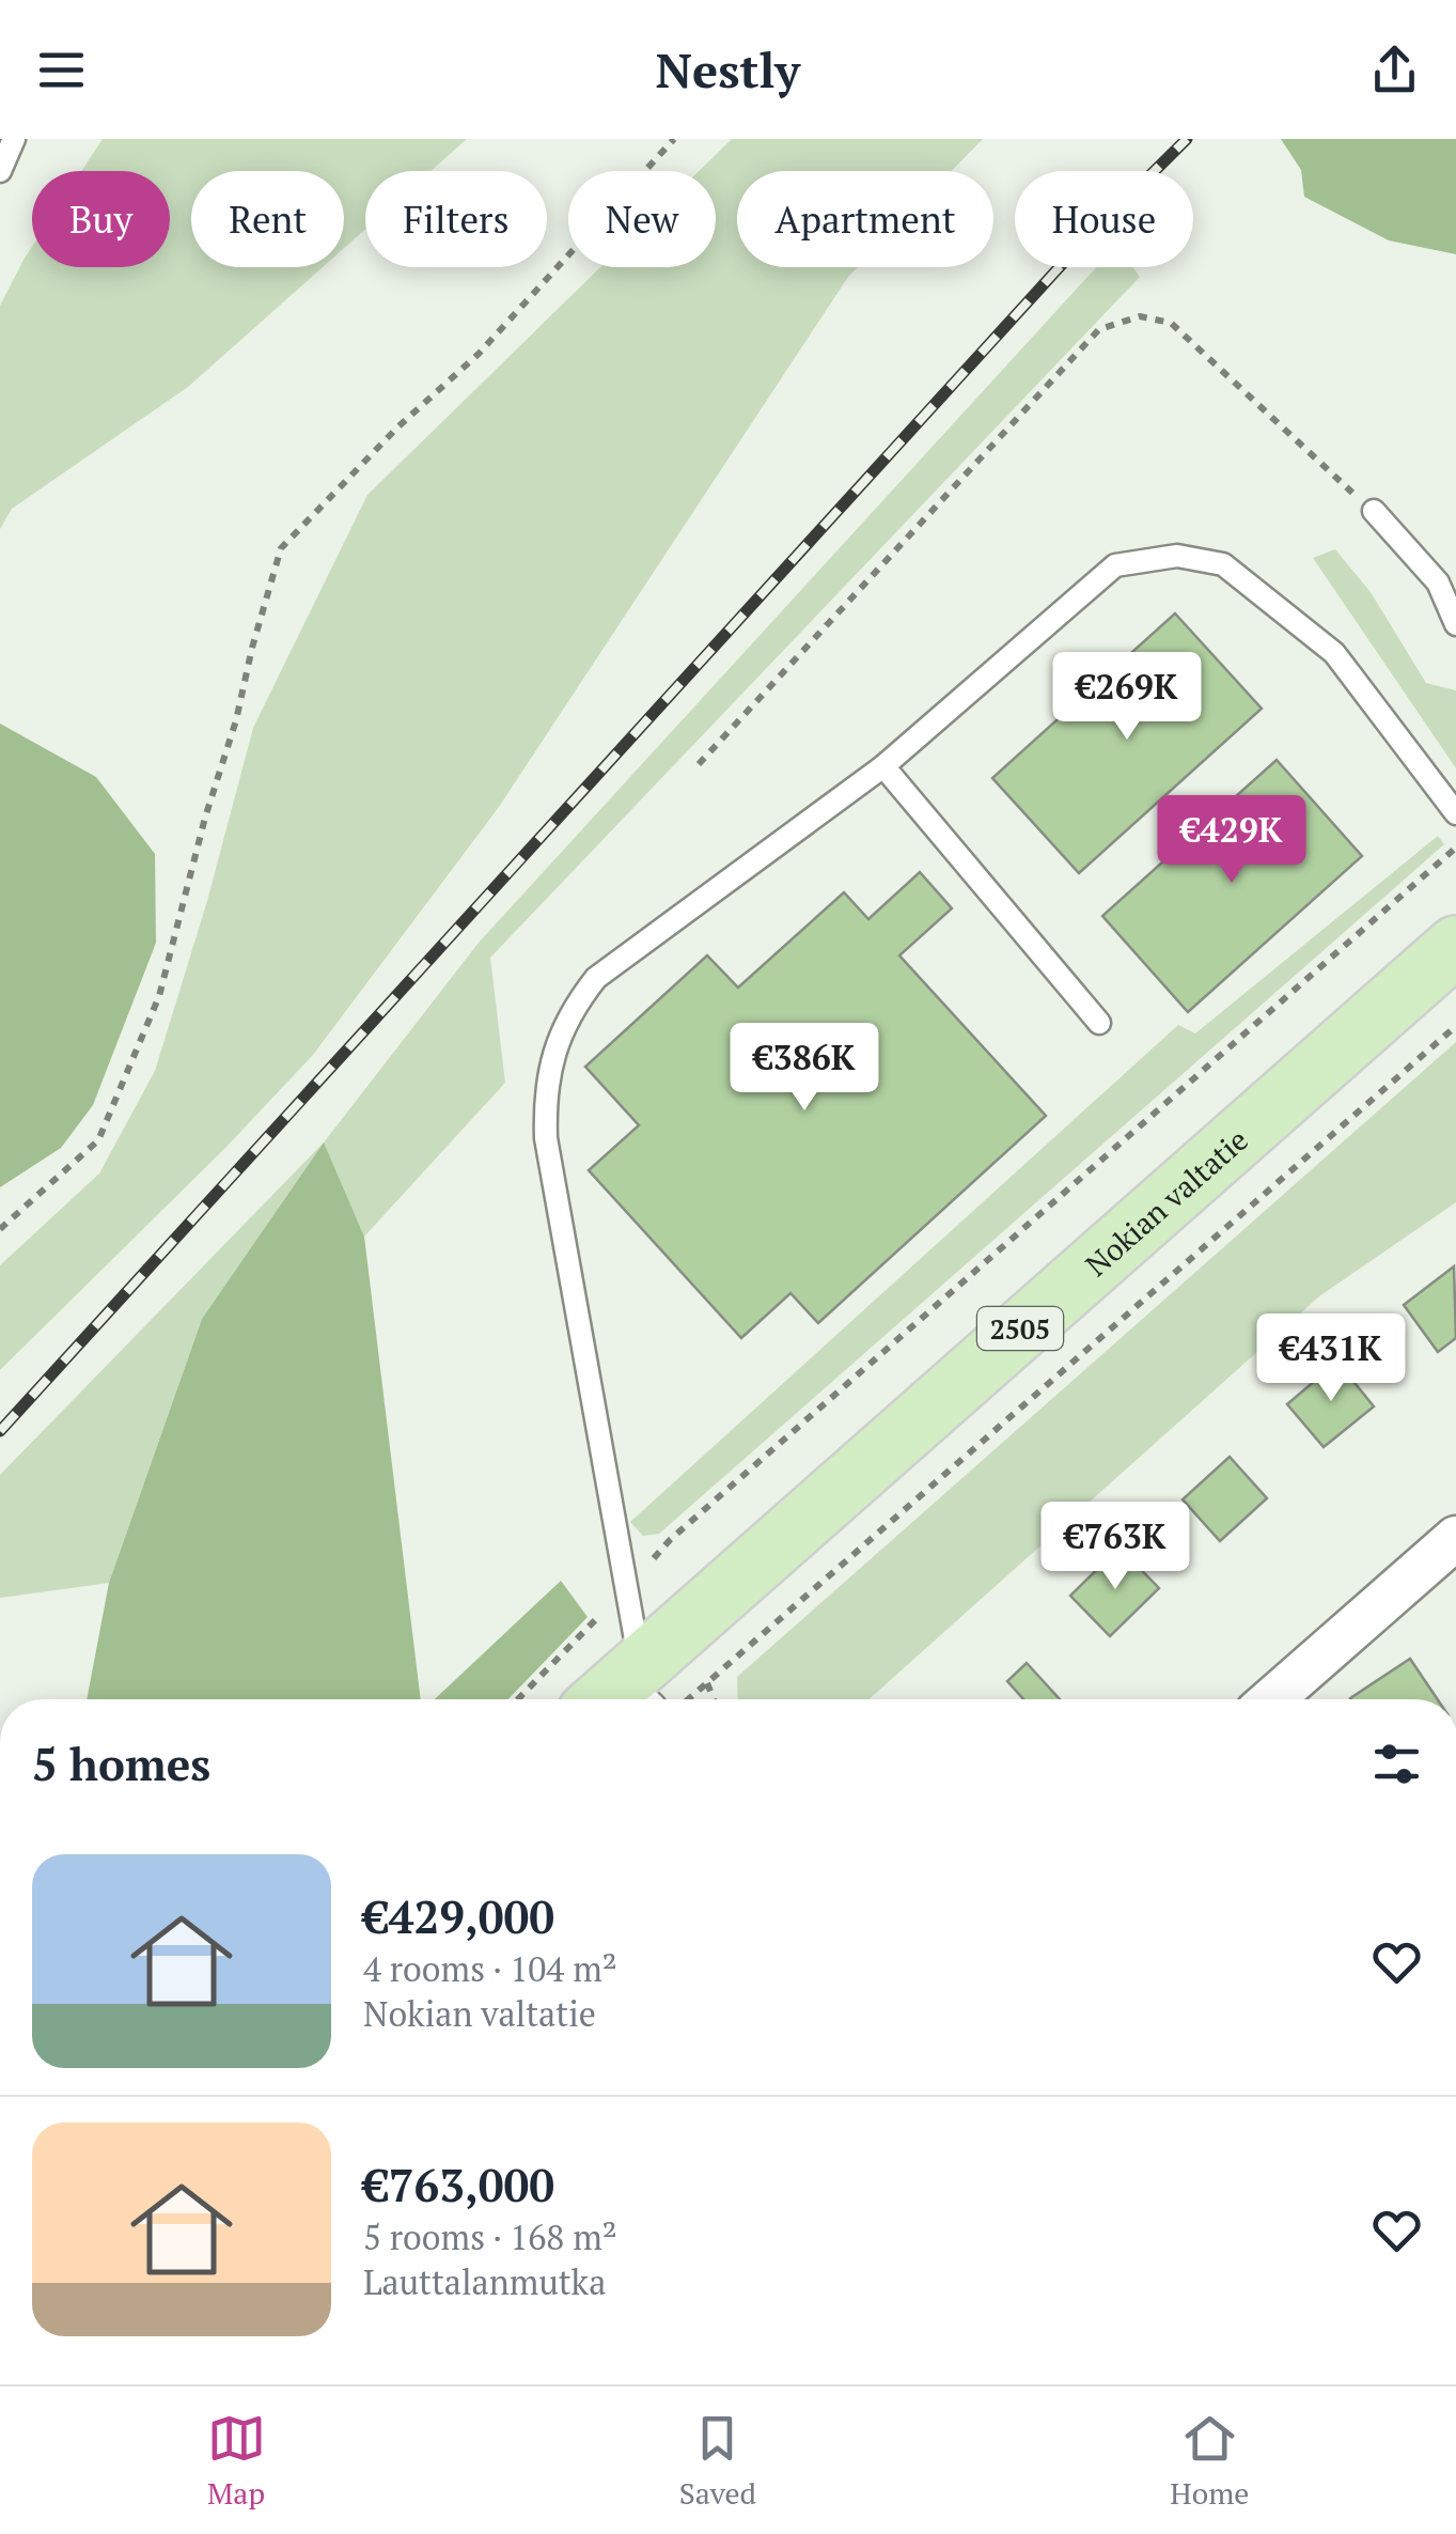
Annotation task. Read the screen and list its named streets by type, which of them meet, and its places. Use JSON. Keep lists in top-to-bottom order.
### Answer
{
  "streets": {
    "main road": ["Nokian valtatie", "2505"]
  },
  "page": {
    "header": "Nestly",
    "chip": [
      "Buy",
      "Rent",
      "Filters",
      "New",
      "Apartment",
      "House"
    ],
    "price": [
      "€269K",
      "€429K",
      "€386K",
      "€431K",
      "€763K"
    ],
    "heading": "5 homes",
    "list": [
      {
        "name": "€429,000",
        "note": "4 rooms · 104 m² · Nokian valtatie"
      },
      {
        "name": "€763,000",
        "note": "5 rooms · 168 m² · Lauttalanmutka"
      }
    ],
    "tabs": ["Map", "Saved", "Home"]
  }
}
